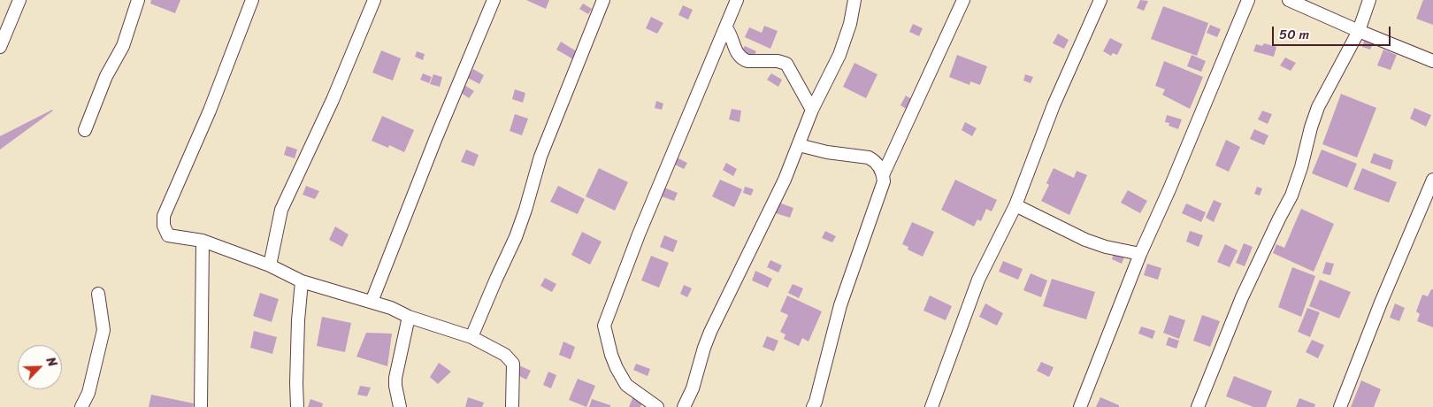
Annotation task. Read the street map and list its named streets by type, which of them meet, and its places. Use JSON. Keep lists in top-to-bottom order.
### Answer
{
  "scale_bar": "50 m",
  "north": "top right"
}
